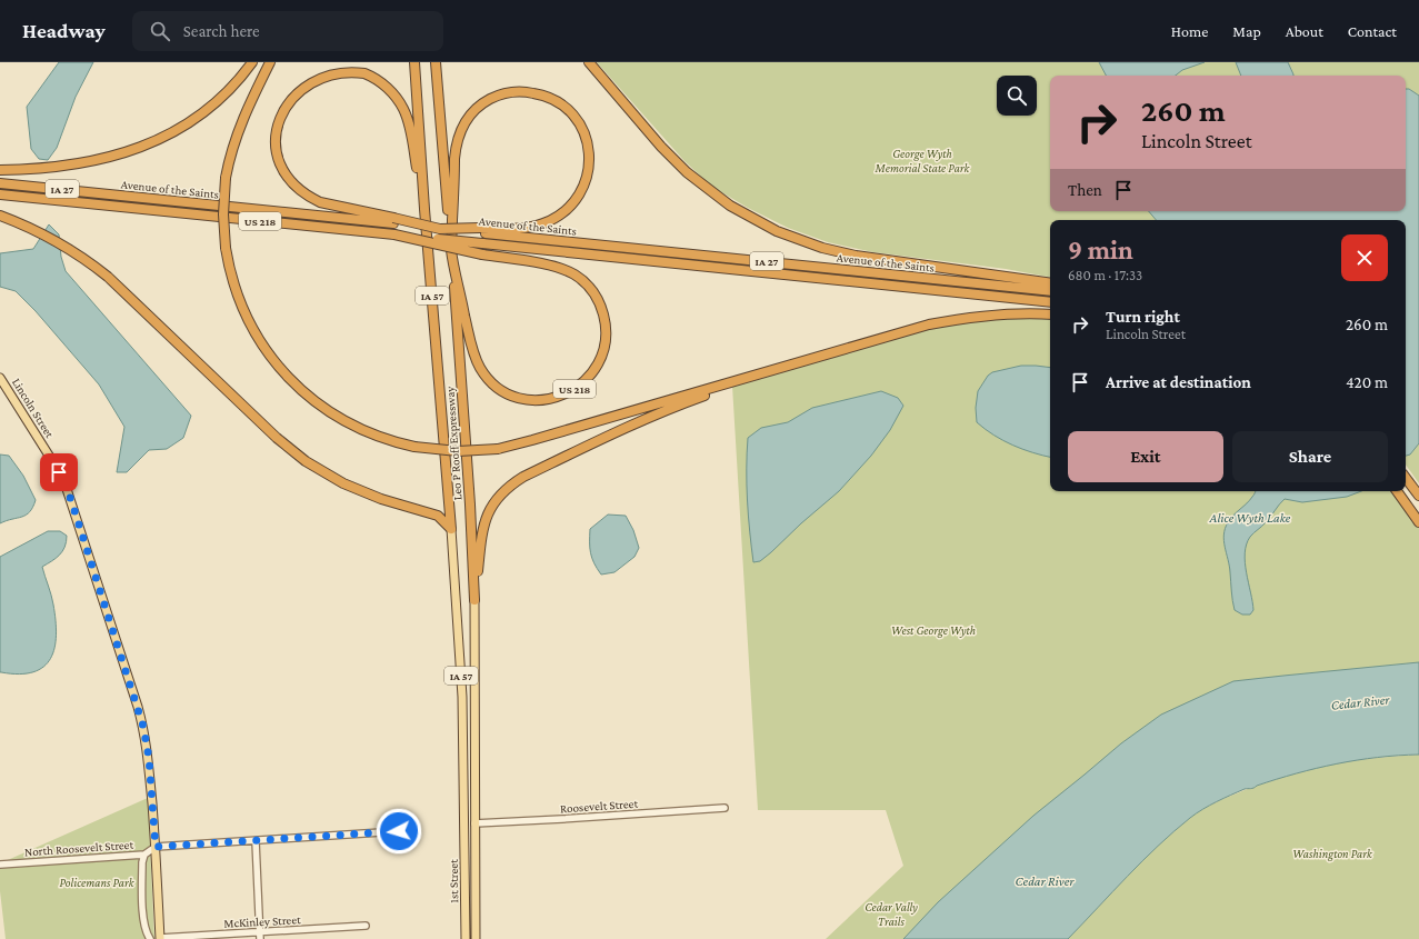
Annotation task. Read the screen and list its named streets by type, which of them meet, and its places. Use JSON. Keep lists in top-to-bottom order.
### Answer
{
  "streets": {
    "highway": [
      "IA 27",
      "Avenue of the Saints",
      "US 218",
      "IA 57",
      "Leo P Rooff Expressway"
    ],
    "main road": ["Lincoln Street", "1st Street"],
    "street": ["Roosevelt Street", "North Roosevelt Street", "McKinley Street"]
  },
  "crossings": [
    ["Avenue of the Saints", "US 218"],
    ["US 218", "Leo P Rooff Expressway"],
    ["Lincoln Street", "North Roosevelt Street"],
    ["Lincoln Street", "McKinley Street"],
    ["Leo P Rooff Expressway", "Roosevelt Street"],
    ["Leo P Rooff Expressway", "1st Street"],
    ["Roosevelt Street", "1st Street"]
  ],
  "water": ["Alice Wyth Lake", "Cedar River"],
  "parks": [
    "George Wyth Memorial State Park",
    "West George Wyth",
    "Washington Park",
    "Policemans Park",
    "Cedar Vally Trails"
  ],
  "page": {
    "header": "Headway",
    "search": "Search here",
    "nav": [
      "Home",
      "Map",
      "About",
      "Contact"
    ],
    "turn": ["260 m", "Lincoln Street"],
    "then": "Then",
    "heading": ["9 min", "680 m · 17:33"],
    "list": [
      {
        "name": "Turn right",
        "note": "Lincoln Street",
        "value": "260 m"
      },
      {
        "name": "Arrive at destination",
        "value": "420 m"
      }
    ],
    "buttons": ["Exit", "Share"]
  }
}
